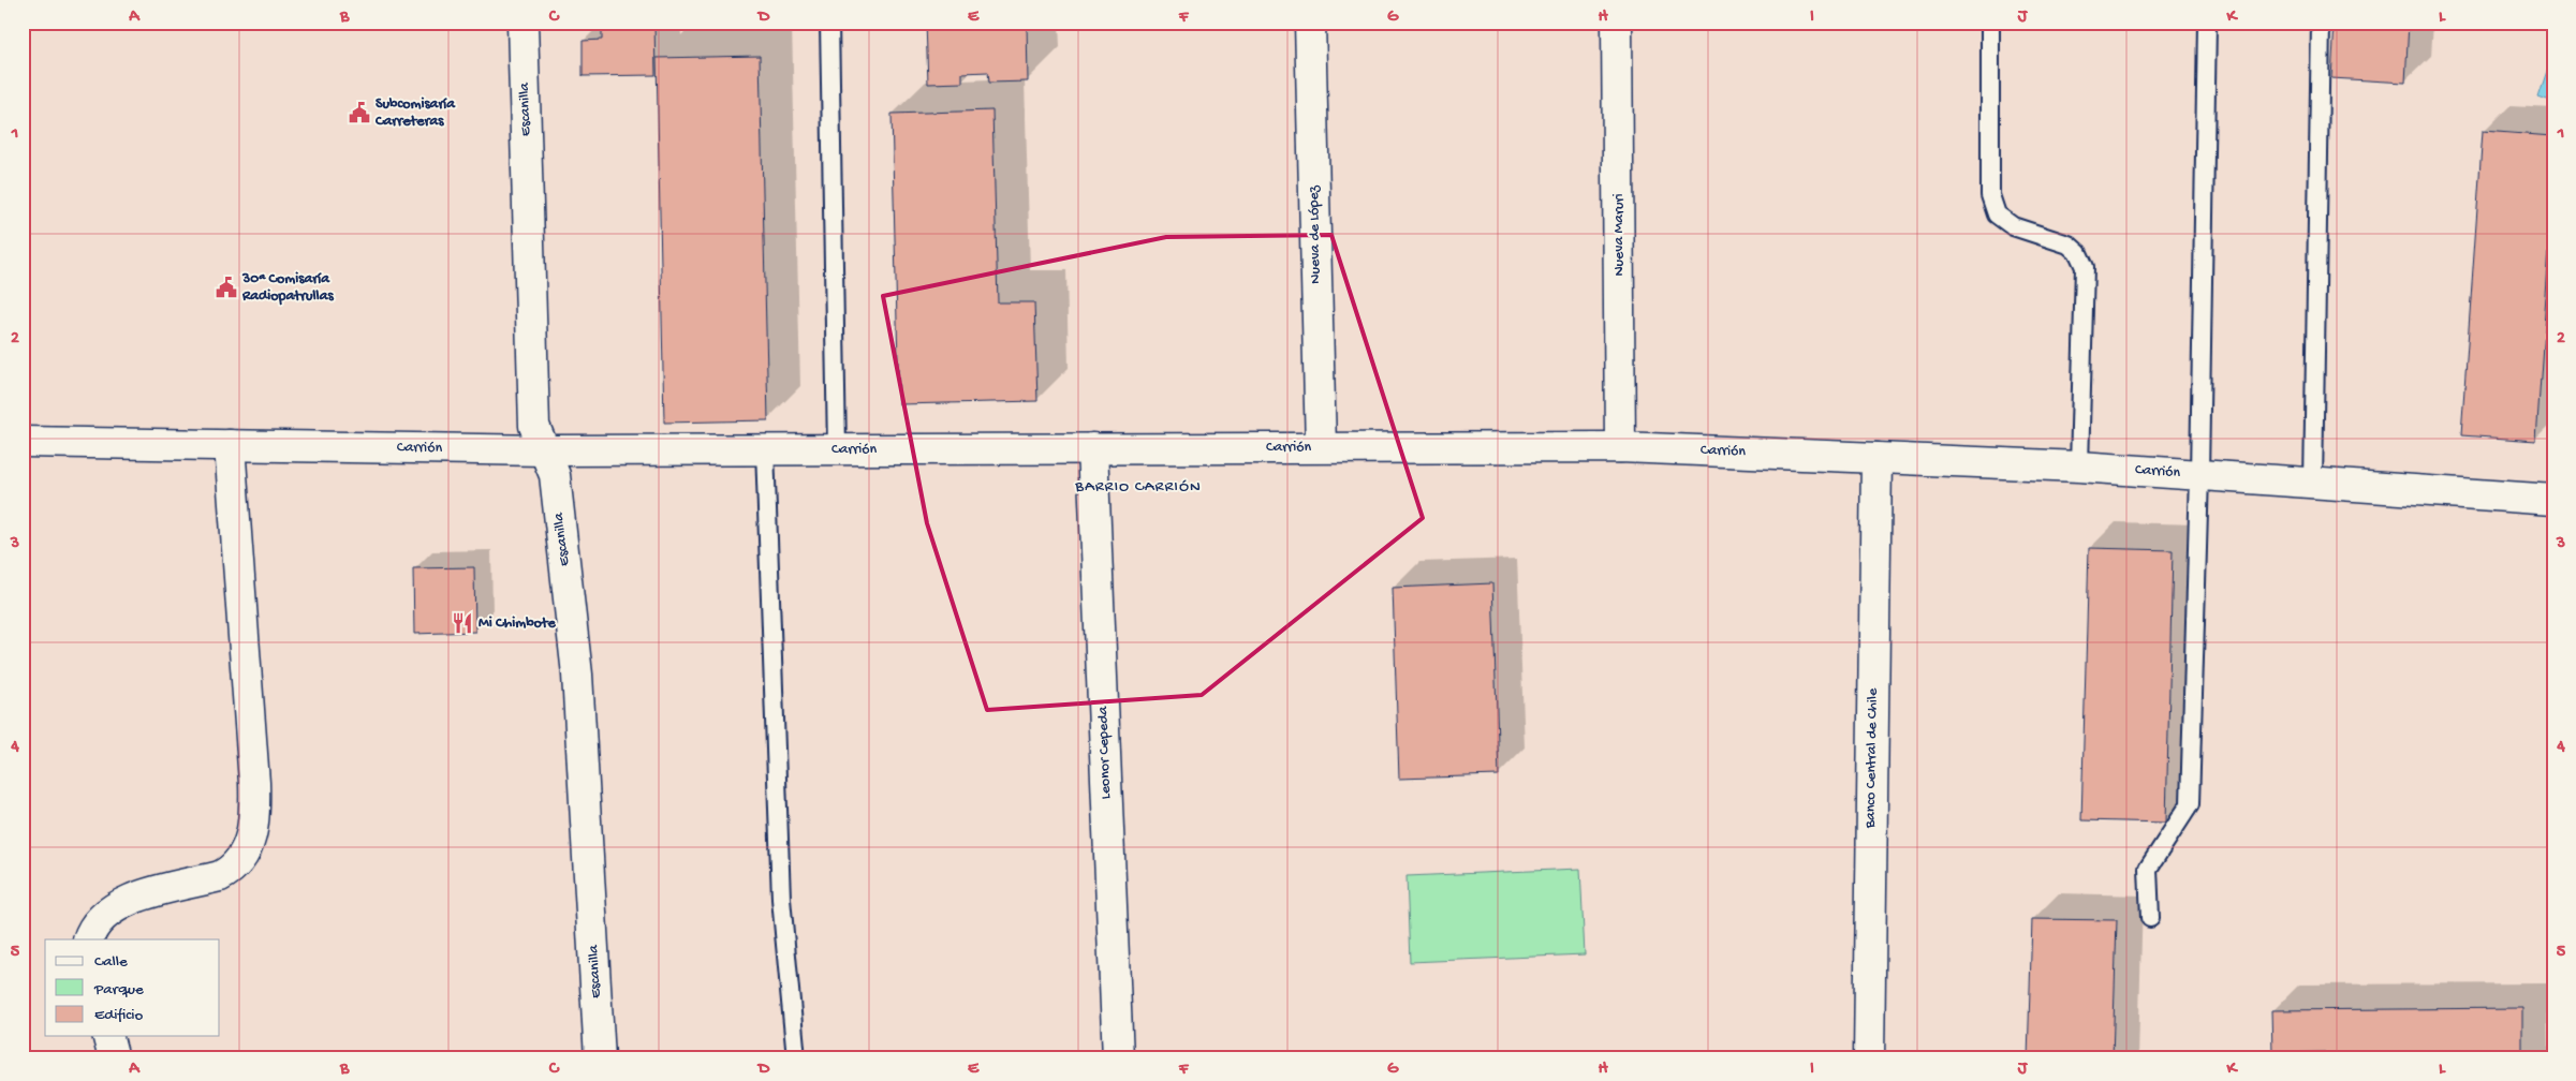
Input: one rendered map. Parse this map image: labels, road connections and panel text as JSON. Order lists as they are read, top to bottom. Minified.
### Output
{"streets":{"street":["Escanilla","Nueva de López","Nueva Maruri","Carrión","Leonor Cepeda","Banco Central de Chile"]},"crossings":[["Escanilla","Carrión"],["Nueva de López","Carrión"],["Nueva Maruri","Carrión"],["Carrión","Leonor Cepeda"],["Carrión","Banco Central de Chile"]],"districts":["BARRIO CARRIÓN"],"places":{"public building":["Subcomisaría Carreteras","30ª Comisaría Radiopatrullas"],"restaurant":["Mi Chimbote"]},"legend":["Calle","Parque","Edificio"],"grid":{"columns":["A","B","C","D","E","F","G","H","I","J","K","L"],"rows":["1","2","3","4","5"]}}
